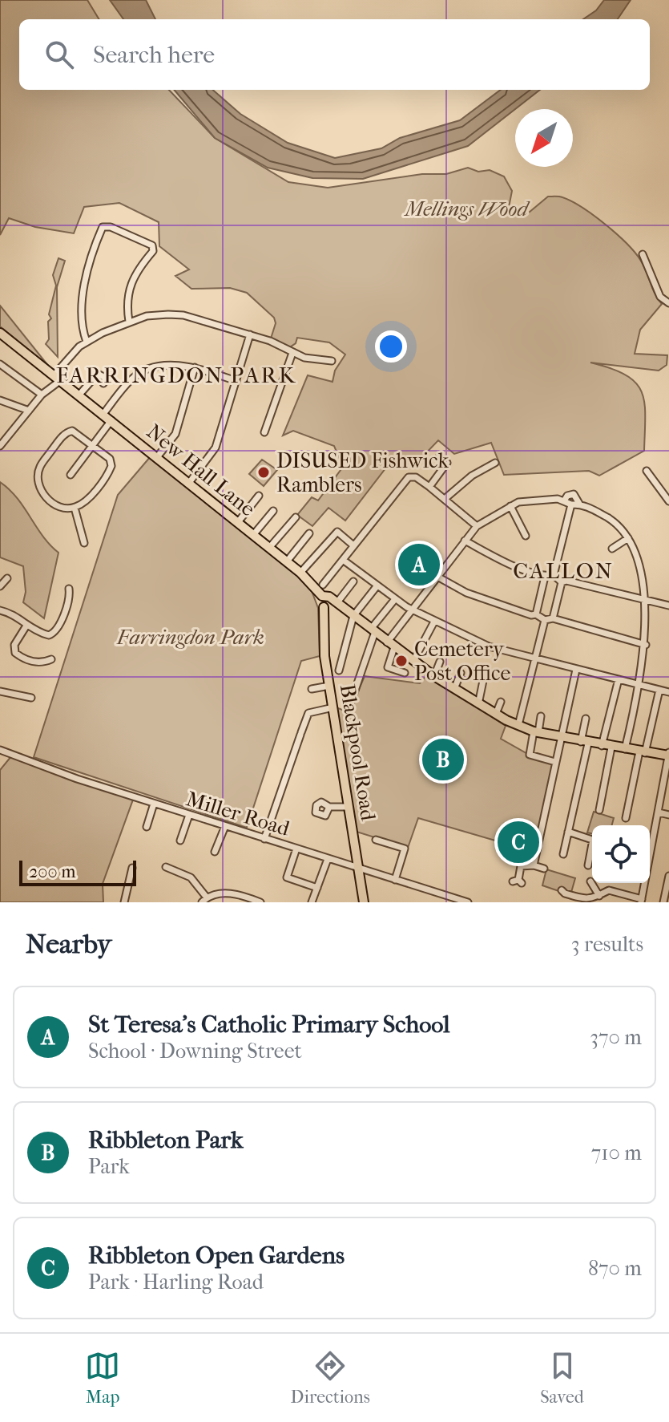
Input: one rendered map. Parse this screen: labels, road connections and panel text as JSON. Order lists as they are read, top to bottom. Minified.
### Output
{"streets":{"highway":["New Hall Lane","Blackpool Road"],"street":["Miller Road"]},"crossings":[["New Hall Lane","Blackpool Road"],["Blackpool Road","Miller Road"]],"districts":["FARRINGDON PARK","CALLON"],"parks":["Mellings Wood","Farringdon Park"],"places":["DISUSED Fishwick Ramblers","Cemetery Post Office"],"scale_bar":"200 m","north":"bottom left","page":{"search":"Search here","pins":["A","B","C"],"scale":"200 m","heading":["Nearby","3 results"],"list":[{"mark":"A","name":"St Teresa's Catholic Primary School","note":"School · Downing Street","value":"370 m"},{"mark":"B","name":"Ribbleton Park","note":"Park","value":"710 m"},{"mark":"C","name":"Ribbleton Open Gardens","note":"Park · Harling Road","value":"870 m"}],"nav":["Map","Directions","Saved"]}}
